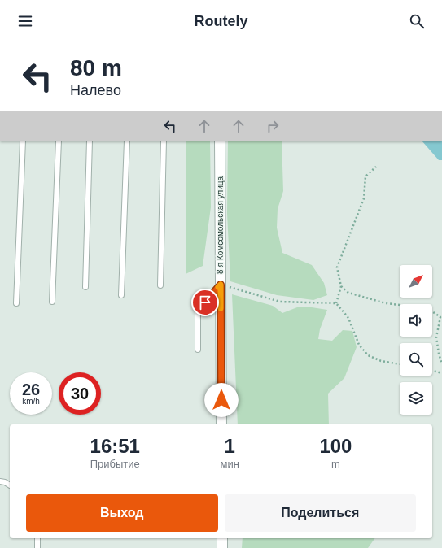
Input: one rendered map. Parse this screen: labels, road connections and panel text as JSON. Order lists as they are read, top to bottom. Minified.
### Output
{"streets":{"street":["8-я Комсомольская улица"]},"north":"top right","page":{"header":"Routely","turn":["80 m","Налево"],"speed":"26 km/h","limit":"30","eta":["16:51","Прибытие","1","мин","100","m"],"buttons":["Выход","Поделиться"]}}
